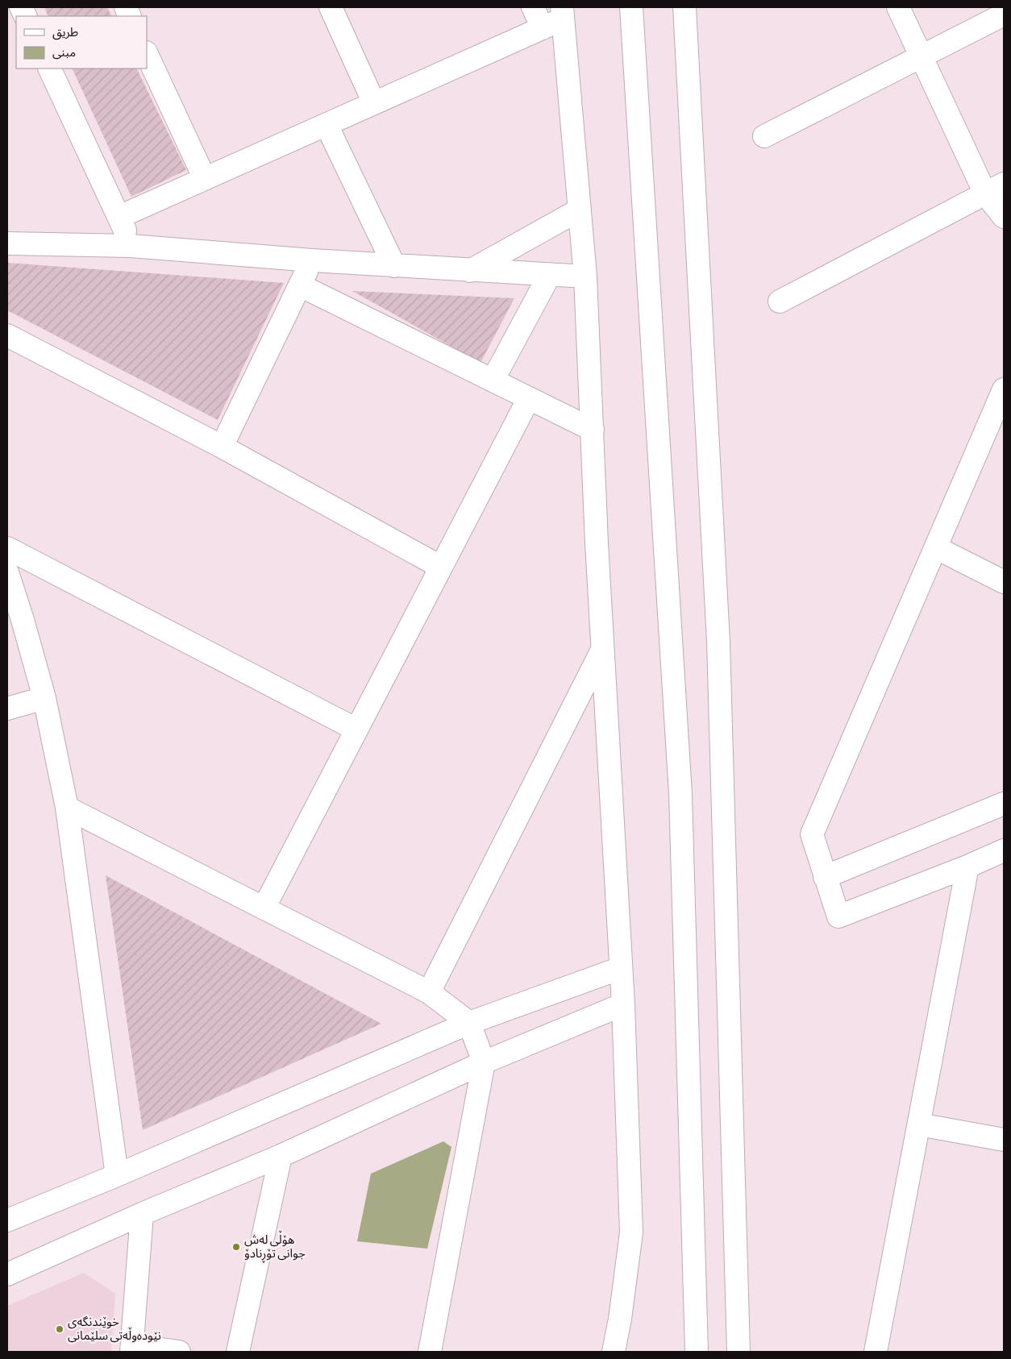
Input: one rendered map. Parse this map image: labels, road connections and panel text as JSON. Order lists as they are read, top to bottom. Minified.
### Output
{"places":["ھۆڵی لەش جوانی تۆڕنادۆ","خوێندنگەی نێوده‌وڵه‌تی سلێمانی"],"legend":["طريق","مبنى"]}
